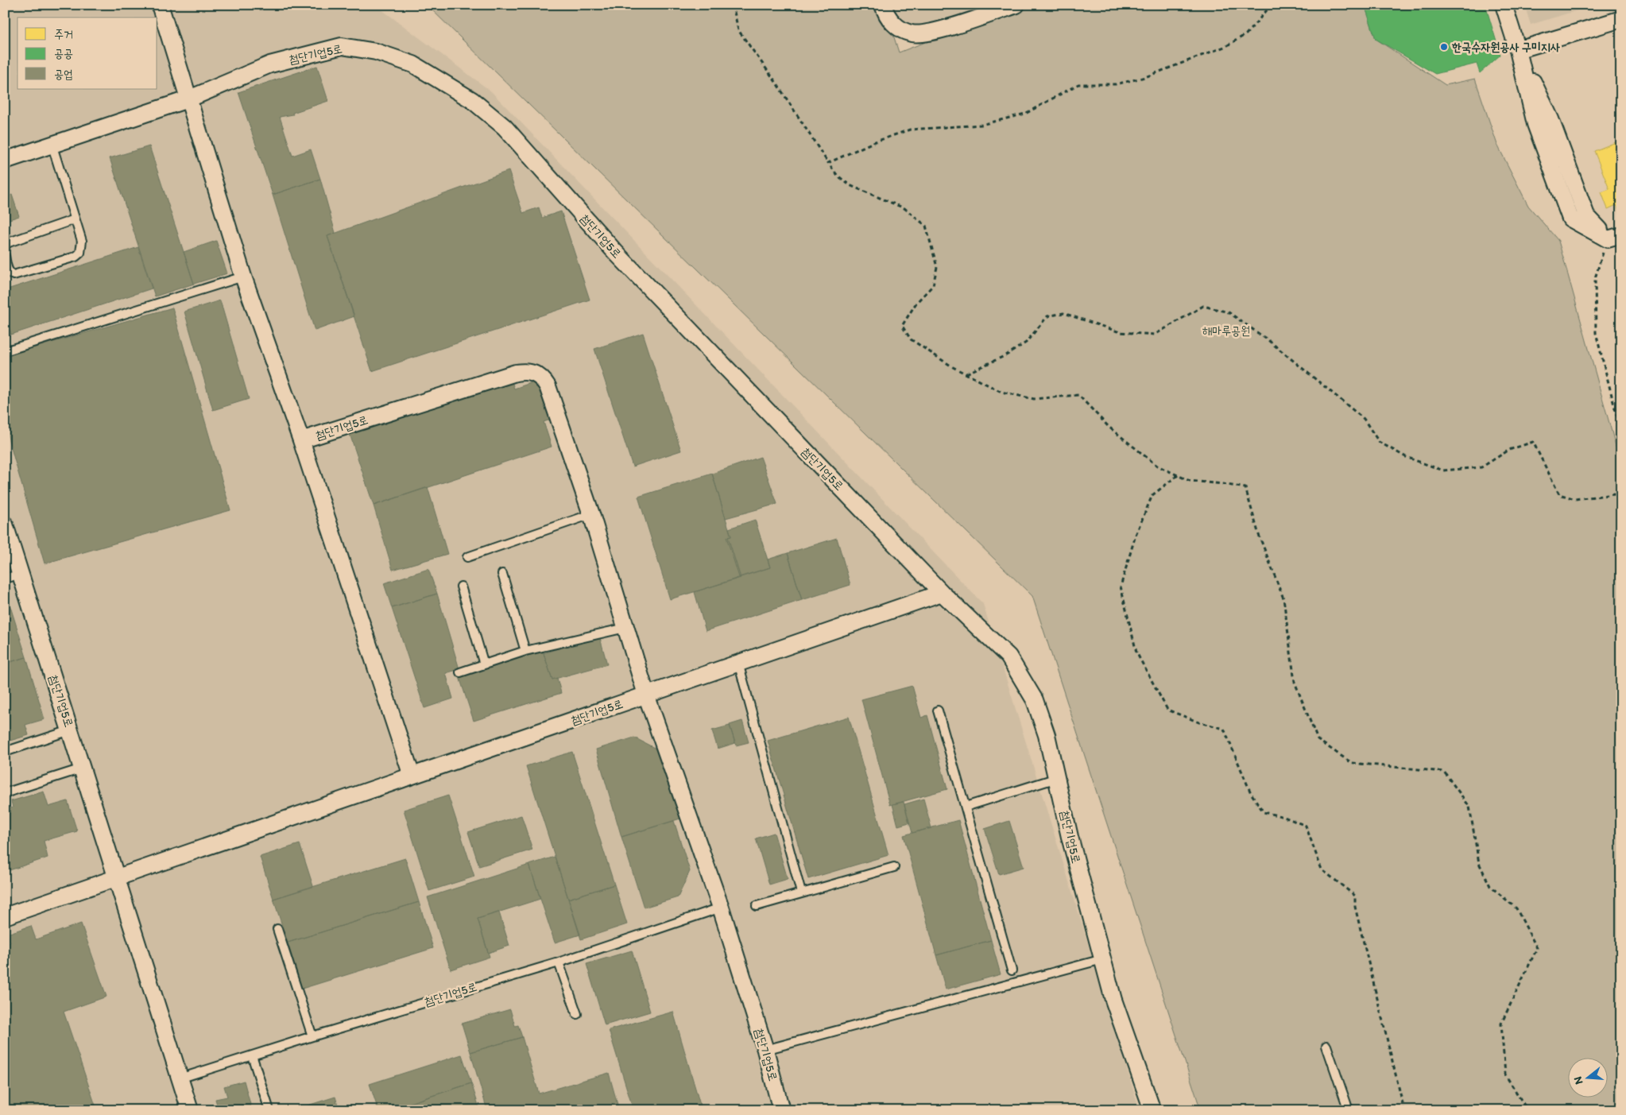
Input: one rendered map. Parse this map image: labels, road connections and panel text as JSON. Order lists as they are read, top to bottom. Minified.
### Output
{"streets":{"street":["첨단기업5로"]},"parks":["해마루공원"],"places":["한국수자원공사 구미지사"],"legend":["주거","공공","공업"],"north":"left"}
